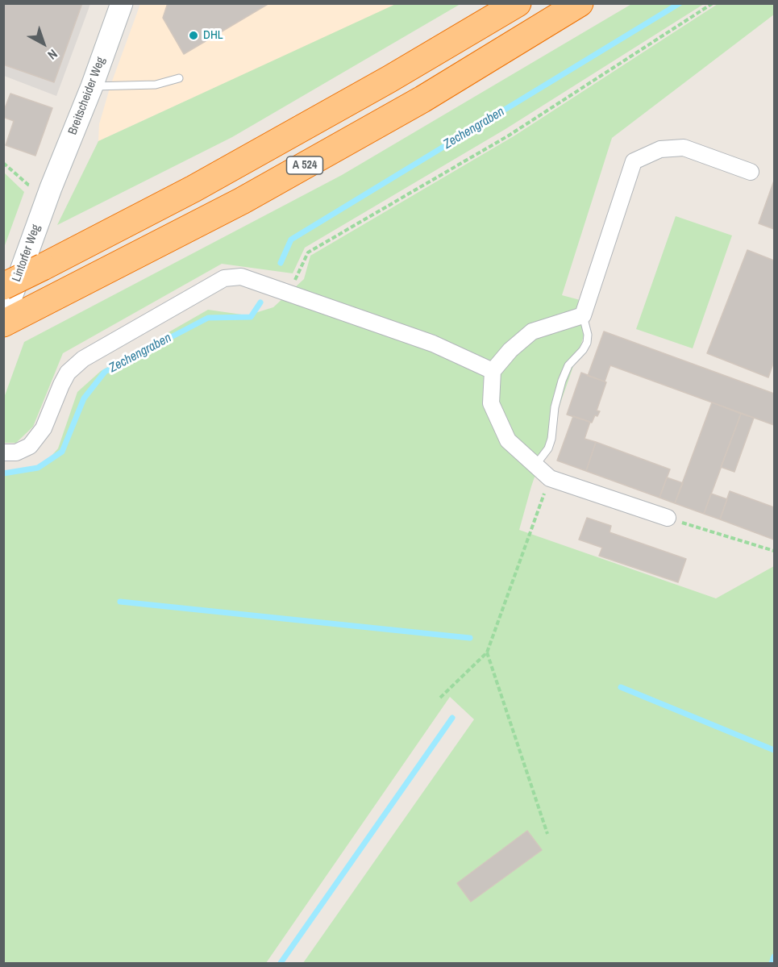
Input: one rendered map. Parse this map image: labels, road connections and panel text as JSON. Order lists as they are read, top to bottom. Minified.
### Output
{"streets":{"highway":["A 524"],"main road":["Breitscheider Weg","Lintorfer Weg"]},"crossings":[["Breitscheider Weg","Lintorfer Weg"],["A 524","Lintorfer Weg"]],"water":["Zechengraben"],"places":["DHL"],"north":"bottom right"}
